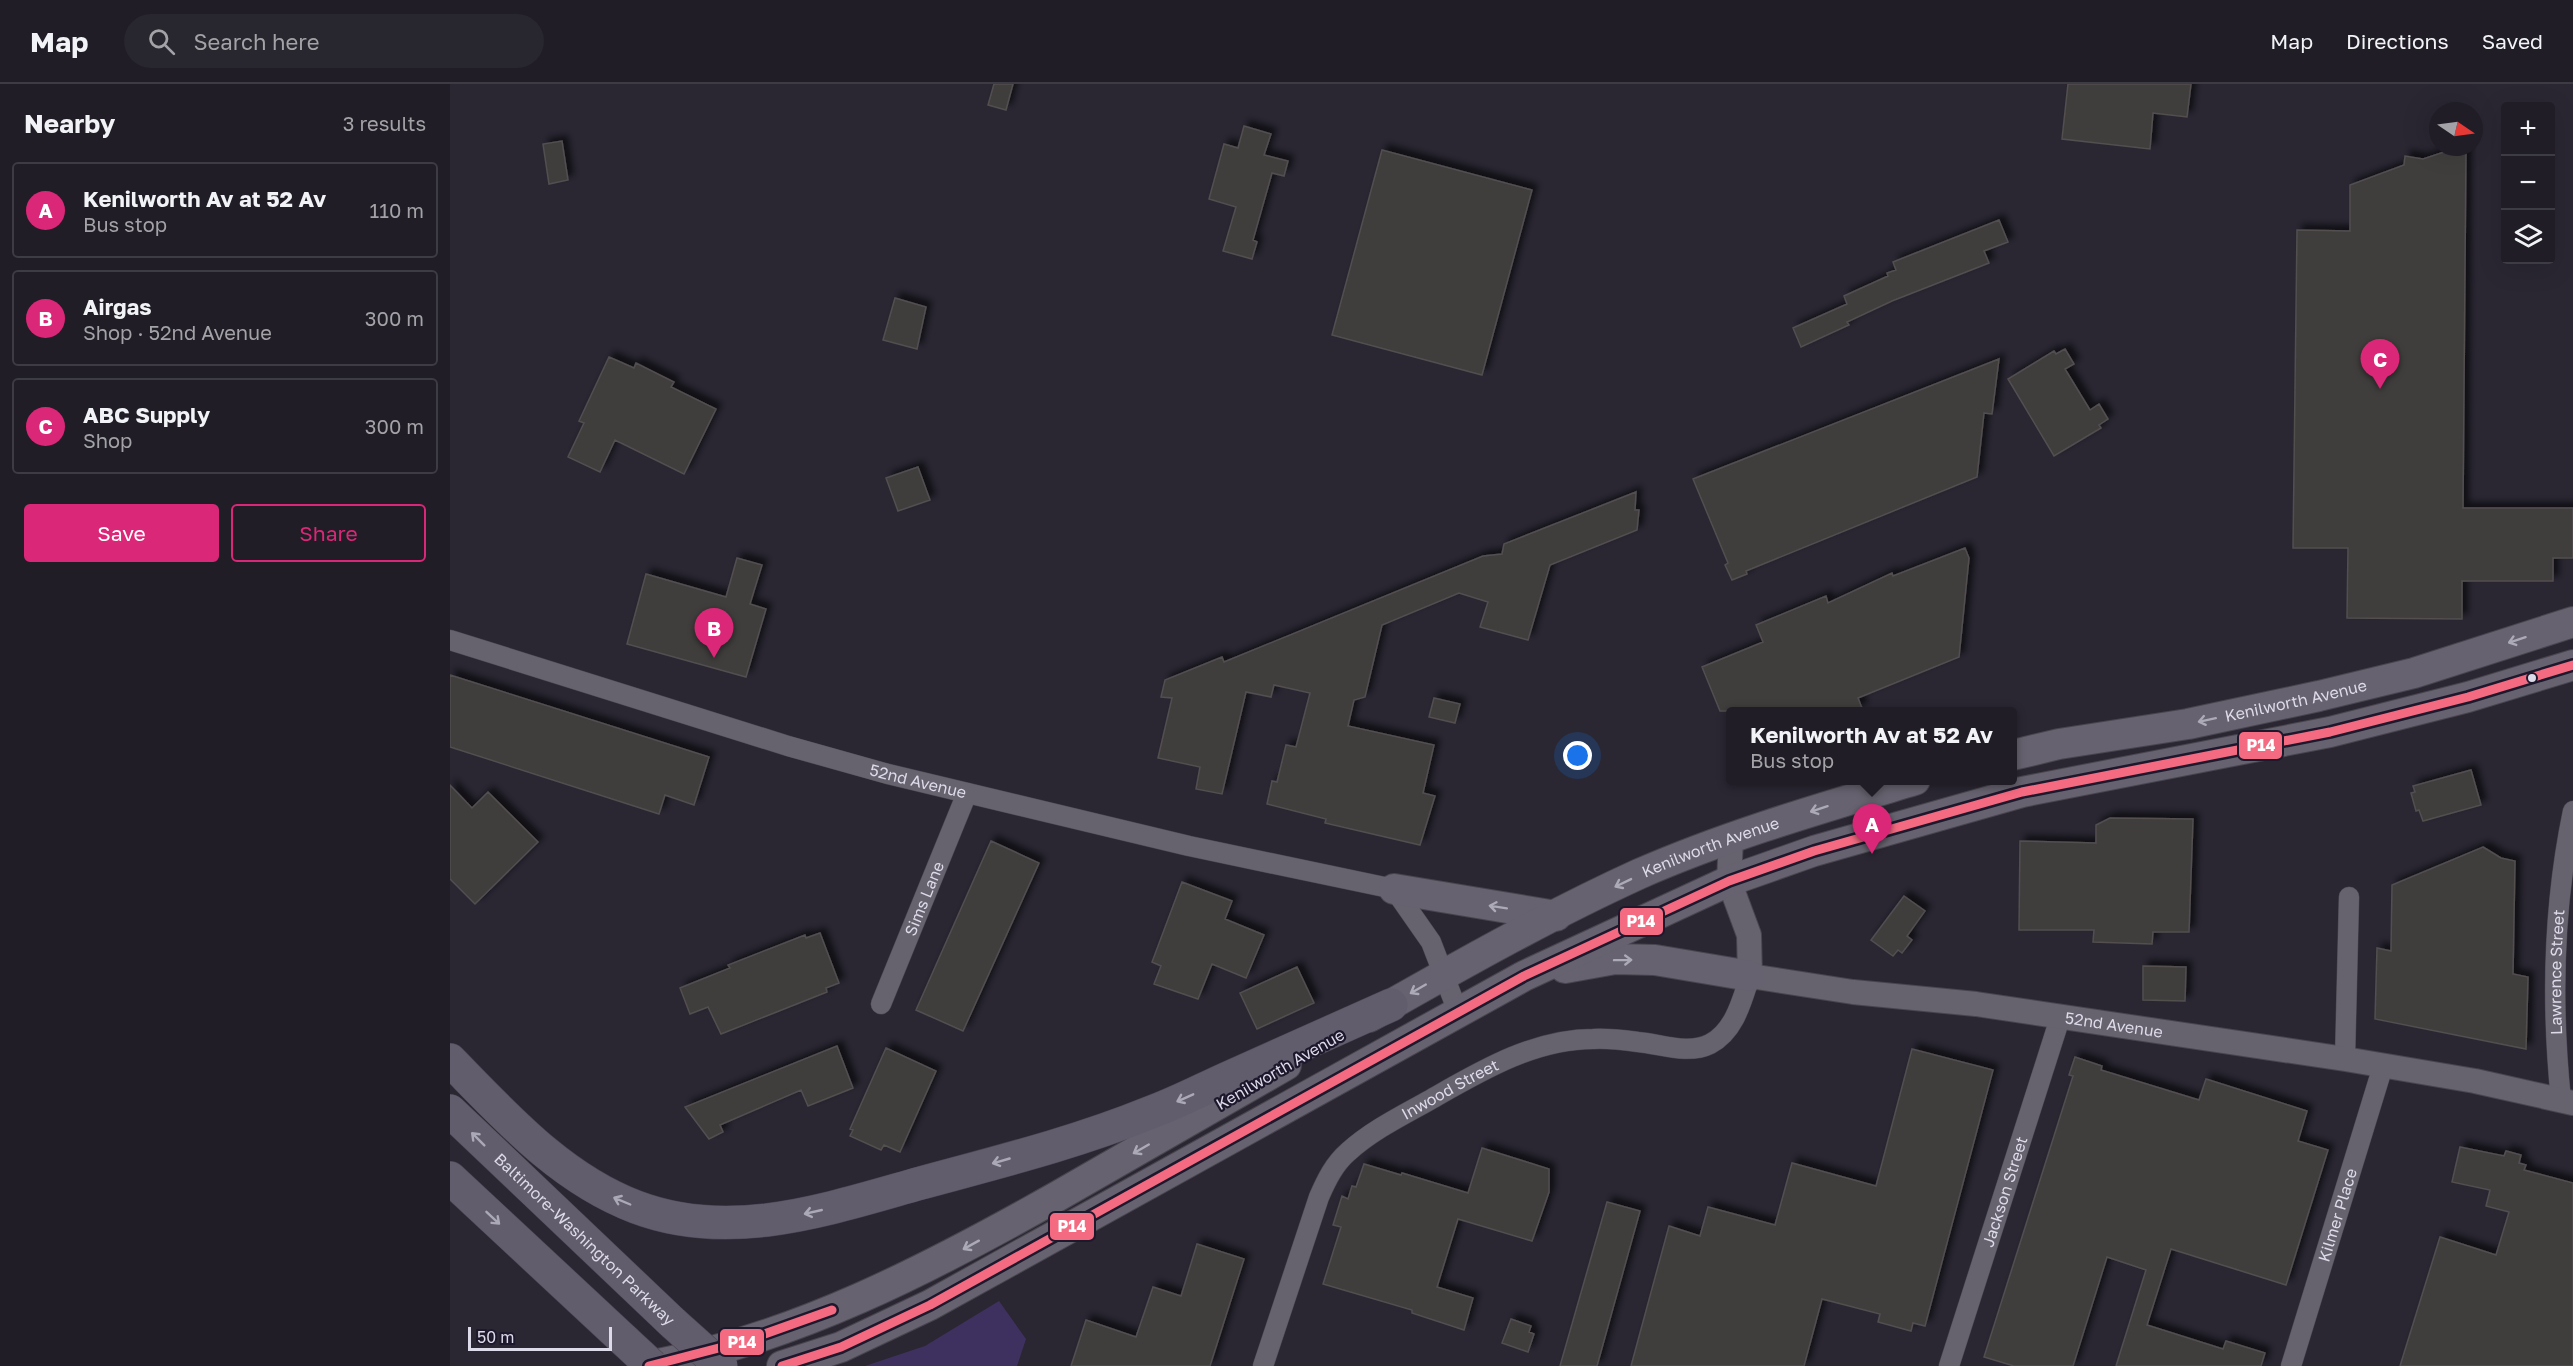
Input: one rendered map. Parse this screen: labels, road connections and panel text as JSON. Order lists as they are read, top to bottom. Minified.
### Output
{"streets":{"highway":["Baltimore-Washington Parkway"],"main road":["Kenilworth Avenue"],"street":["52nd Avenue","Sims Lane","Lawrence Street","Inwood Street","Jackson Street","Kilmer Place"]},"crossings":[["52nd Avenue","Sims Lane"],["52nd Avenue","Lawrence Street"],["52nd Avenue","Inwood Street"],["52nd Avenue","Jackson Street"],["52nd Avenue","Kilmer Place"]],"lines":["transit line P14"],"scale_bar":"50 m","north":"right","page":{"header":"Map","search":"Search here","nav":["Map","Directions","Saved"],"heading":["Nearby","3 results"],"map_buttons":["+","−"],"list":[{"mark":"A","name":"Kenilworth Av at 52 Av","note":"Bus stop","value":"110 m"},{"mark":"B","name":"Airgas","note":"Shop · 52nd Avenue","value":"300 m"},{"mark":"C","name":"ABC Supply","note":"Shop","value":"300 m"}],"pins":["C","B","A"],"buttons":["Save","Share"],"popup":["Kenilworth Av at 52 Av","Bus stop"],"scale":"50 m"}}
